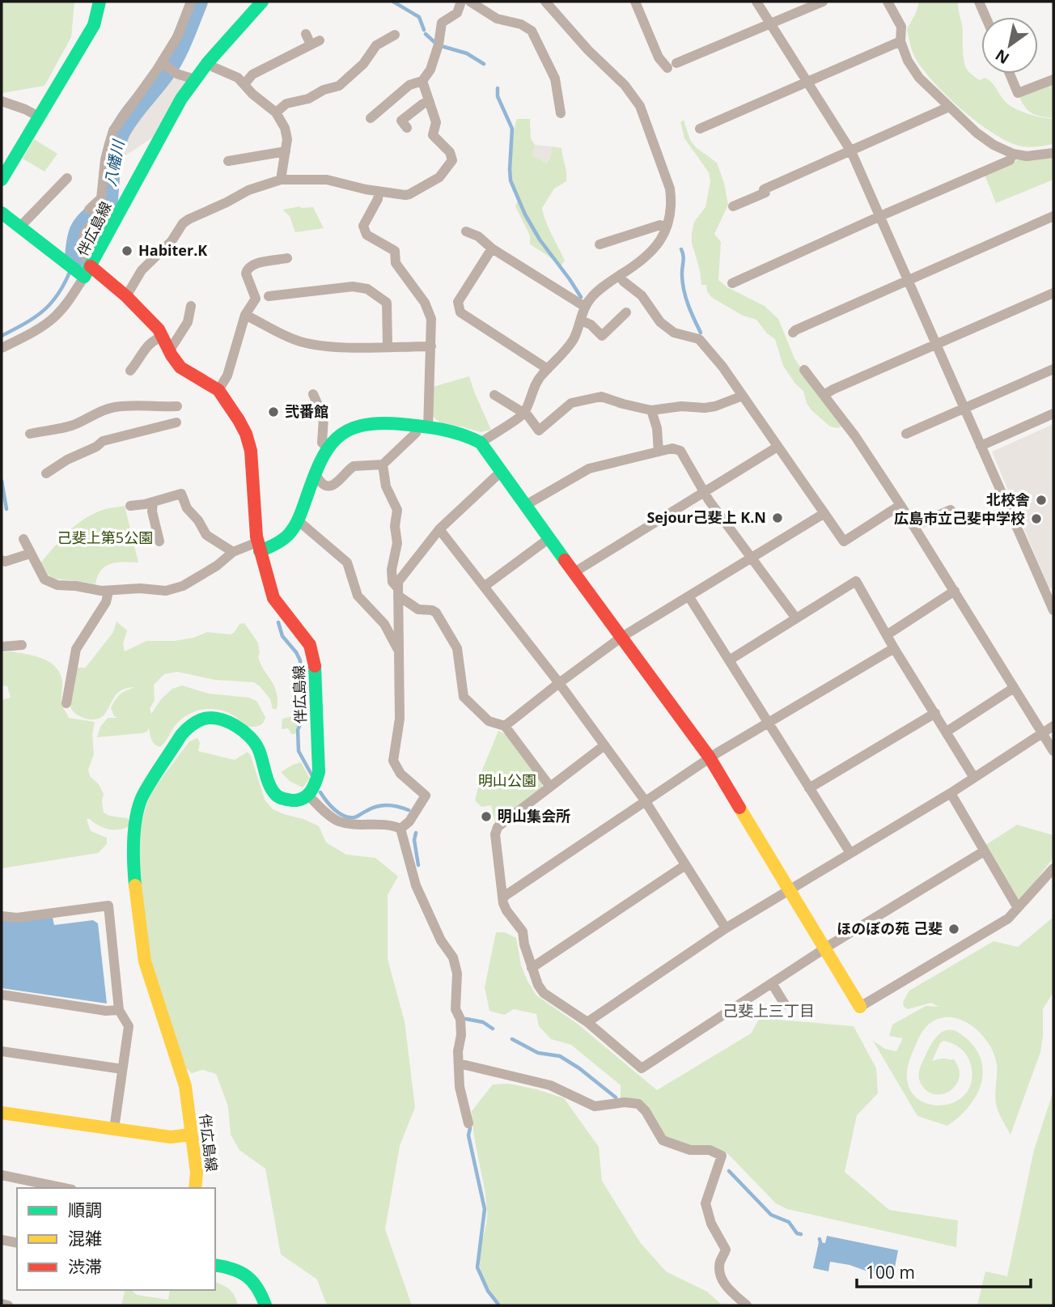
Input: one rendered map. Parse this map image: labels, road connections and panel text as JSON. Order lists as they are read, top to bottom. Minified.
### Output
{"streets":{"main road":["伴広島線"]},"districts":["己斐上三丁目"],"water":["八幡川"],"parks":["己斐上第5公園","明山公園"],"places":["Habiter.K","弐番館","北校舎","Sejour己斐上 K.N","広島市立己斐中学校","明山集会所","ほのぼの苑 己斐"],"legend":["順調","混雑","渋滞"],"scale_bar":"100 m","north":"bottom left"}
